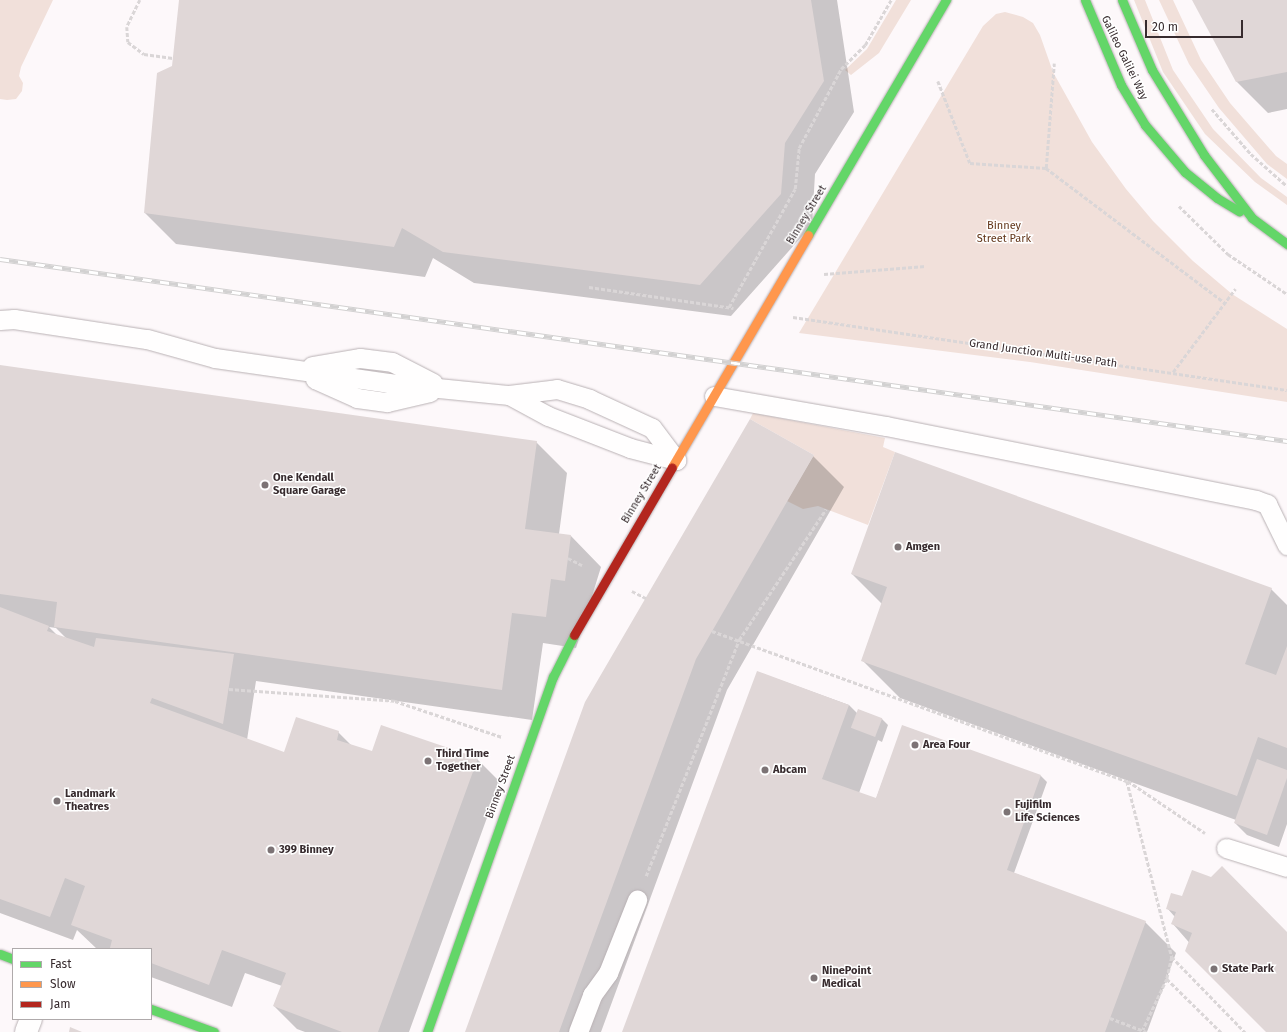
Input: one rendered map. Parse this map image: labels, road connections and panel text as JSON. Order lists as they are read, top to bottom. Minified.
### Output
{"streets":{"main road":["Galileo Galilei Way","Binney Street"],"path":["Grand Junction Multi-use Path"]},"parks":["Binney Street Park"],"places":["One Kendall Square Garage","Amgen","Area Four","Third Time Together","Abcam","Landmark Theatres","Fujifilm Life Sciences","399 Binney","State Park","NinePoint Medical"],"legend":["Fast","Slow","Jam"],"scale_bar":"20 m"}
